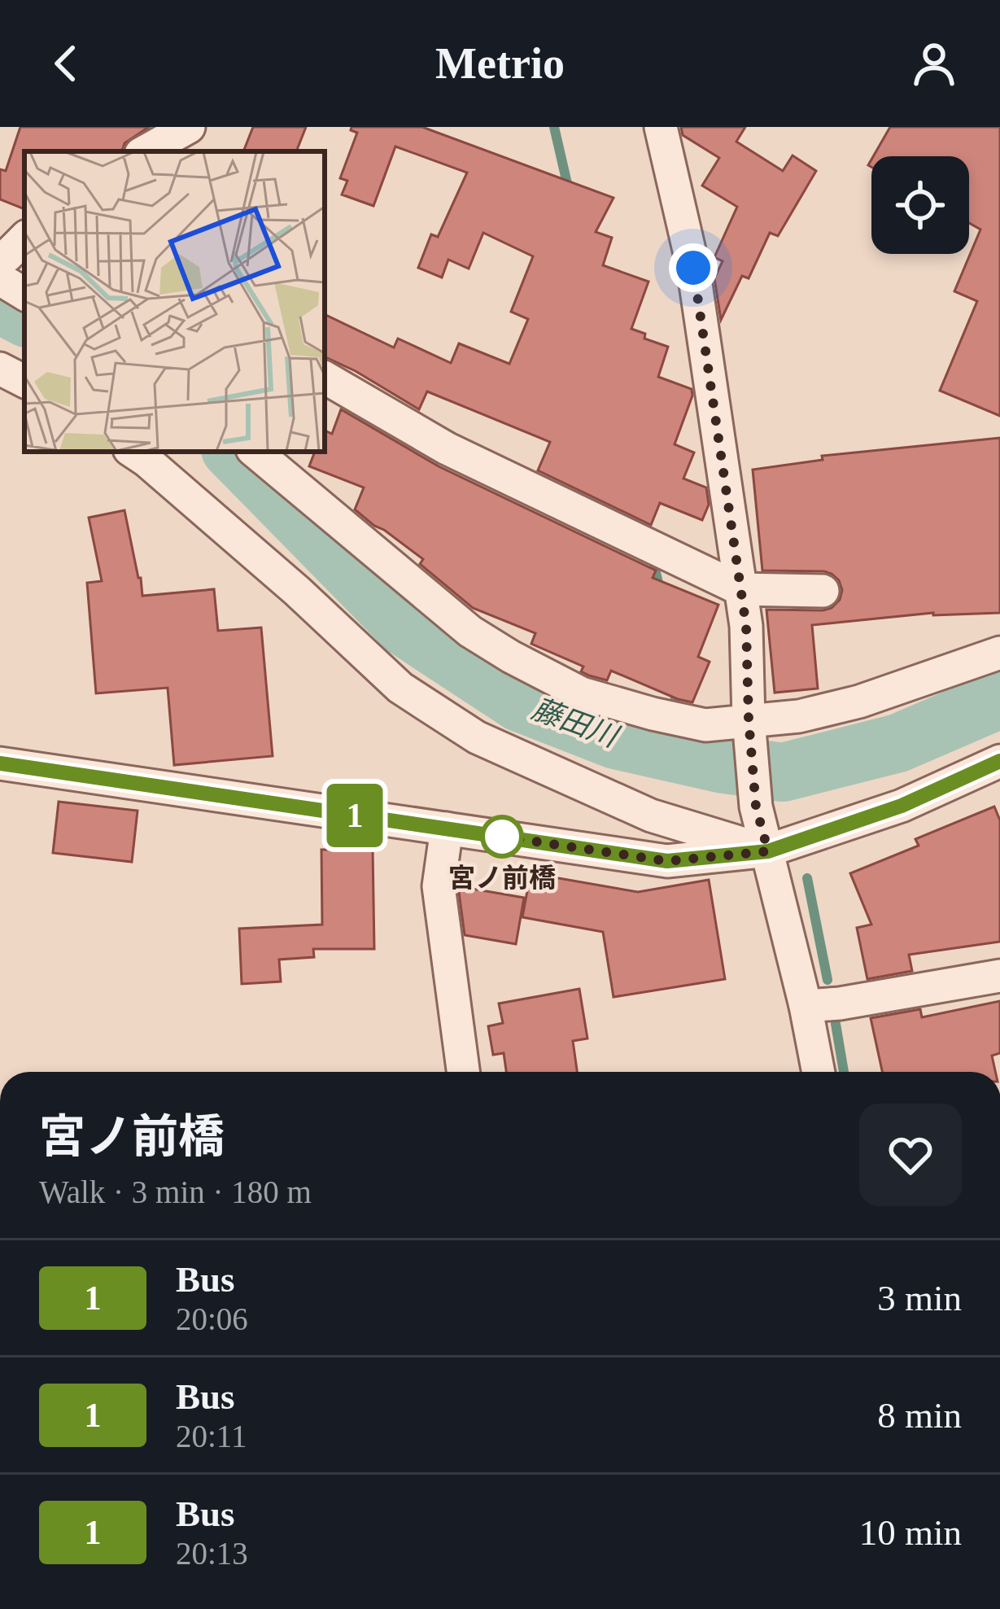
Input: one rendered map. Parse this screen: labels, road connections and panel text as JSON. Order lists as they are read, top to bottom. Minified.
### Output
{"water":["藤田川"],"places":["宮ノ前橋"],"lines":["bus line 1"],"page":{"header":"Metrio","on_map":"1","heading":["宮ノ前橋","Walk · 3 min · 180 m"],"list":[{"mark":"1","name":"Bus","note":"20:06","value":"3 min"},{"mark":"1","name":"Bus","note":"20:11","value":"8 min"},{"mark":"1","name":"Bus","note":"20:13","value":"10 min"}]}}
